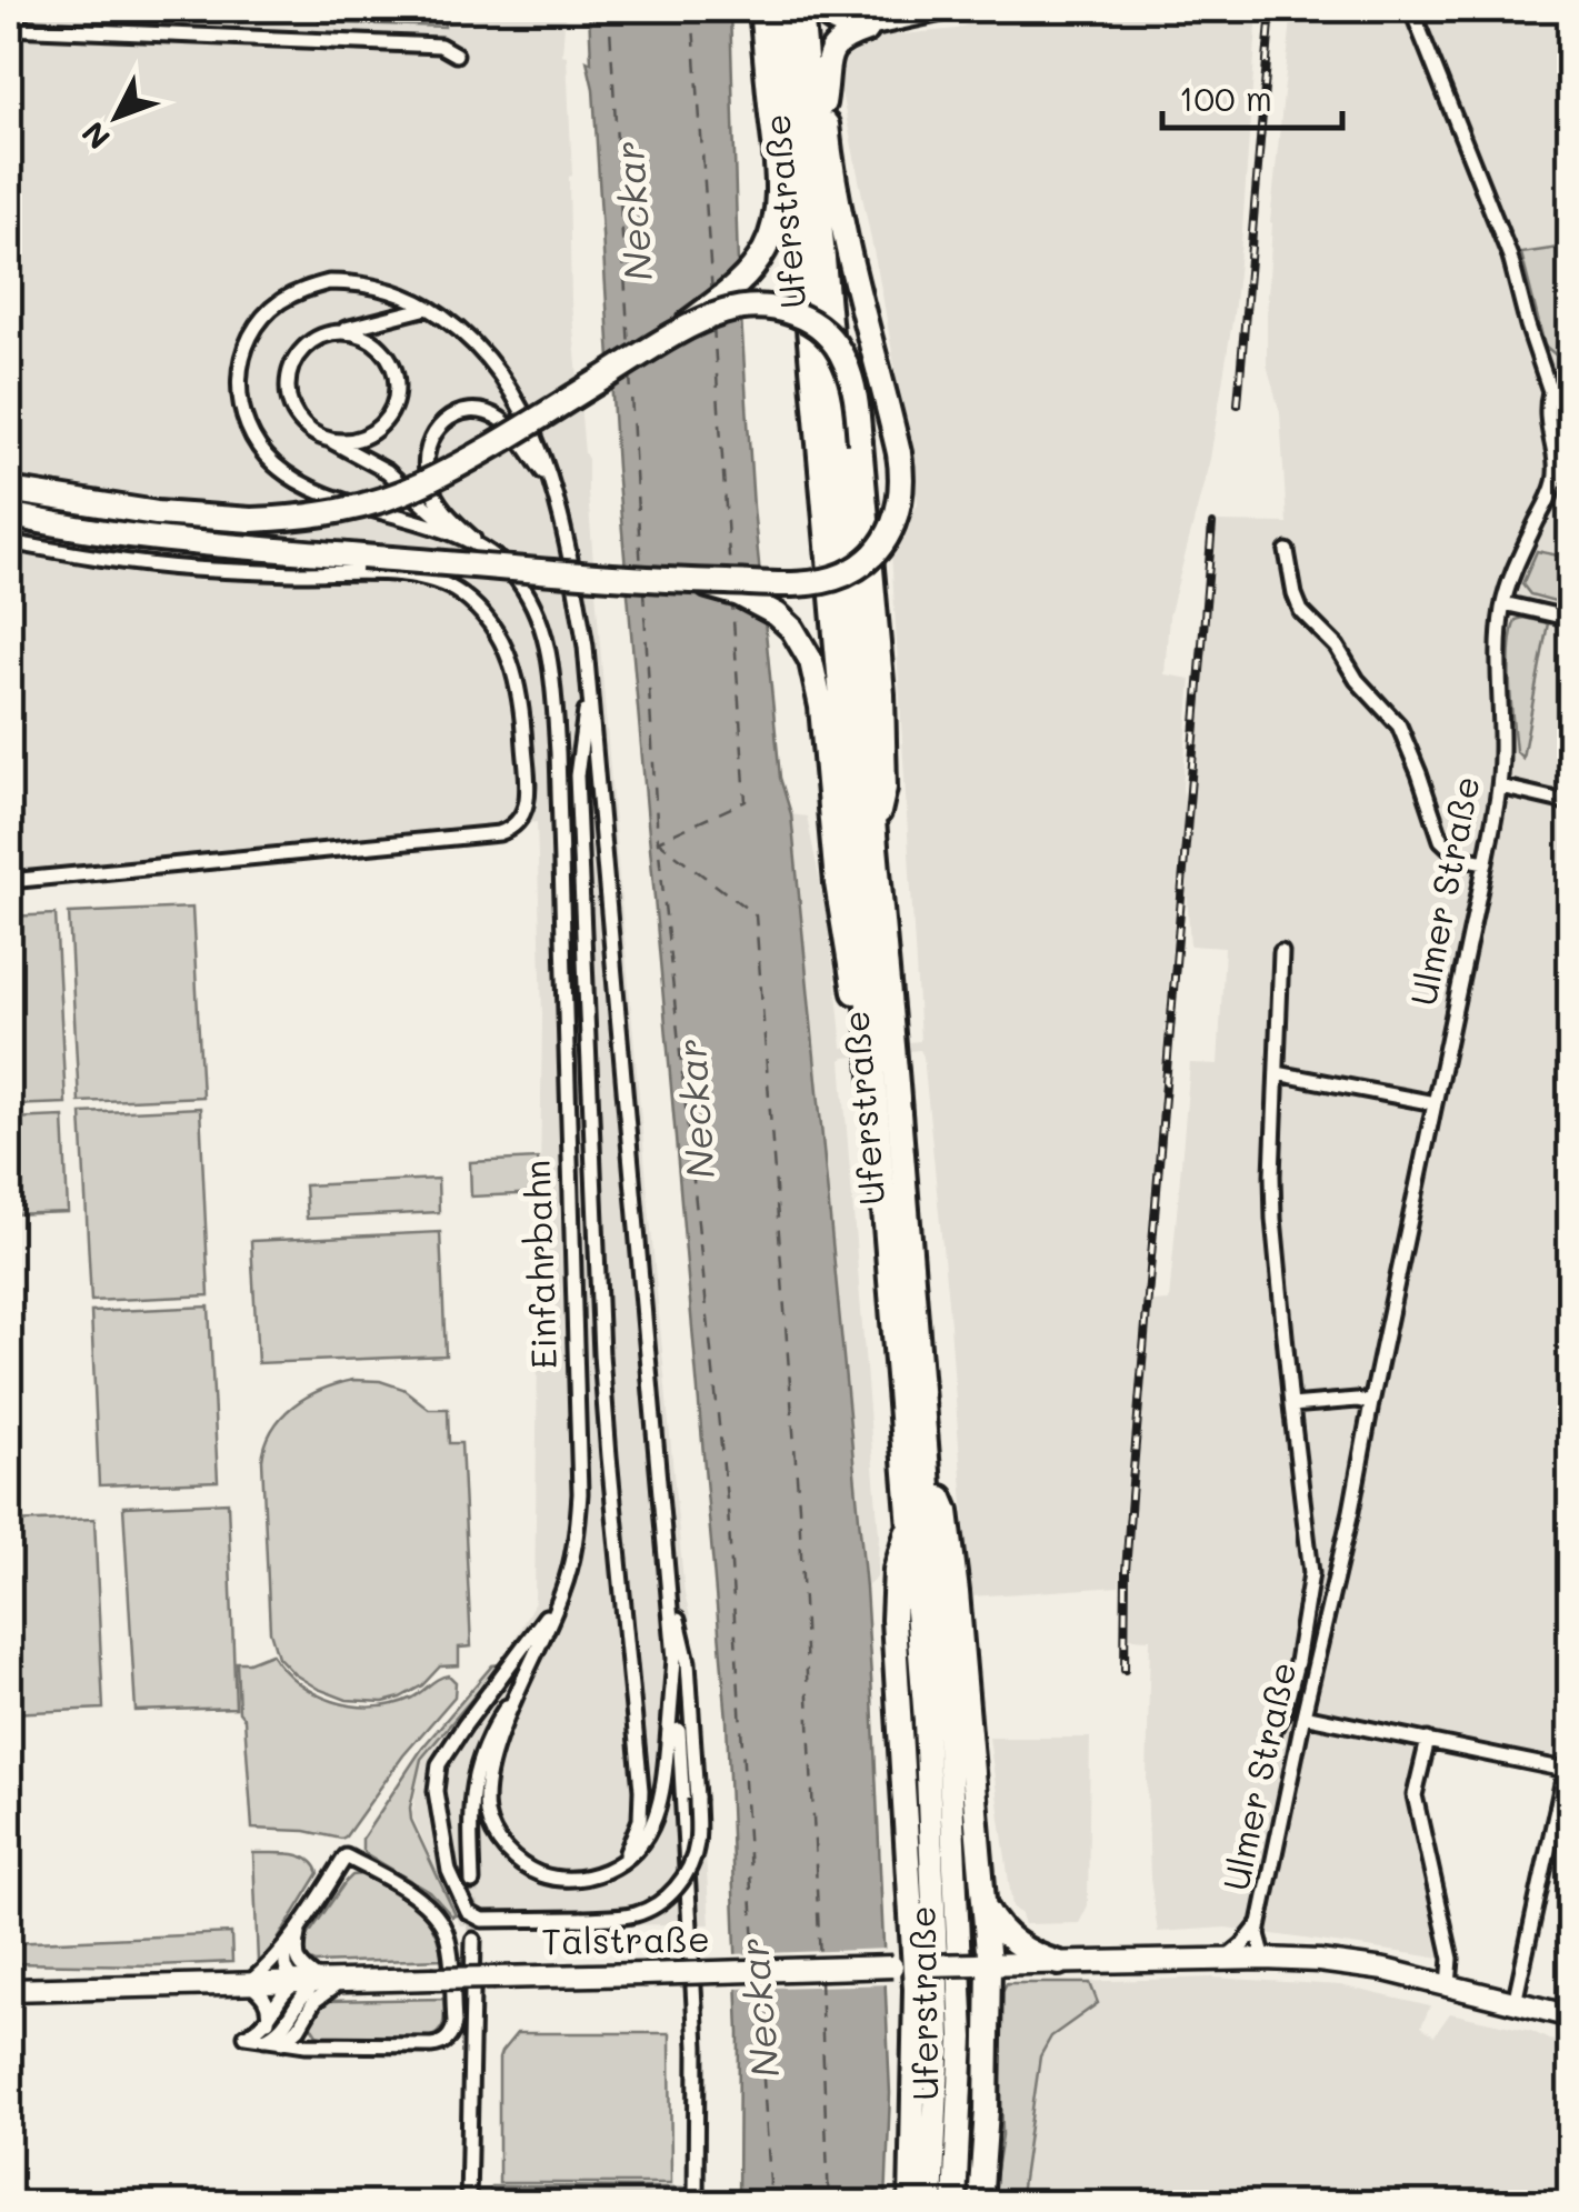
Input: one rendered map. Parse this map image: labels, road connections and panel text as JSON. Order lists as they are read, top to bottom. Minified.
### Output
{"streets":{"highway":["Uferstraße"],"main road":["Talstraße"],"street":["Ulmer Straße","Einfahrbahn"]},"crossings":[["Ulmer Straße","Talstraße"]],"water":["Neckar"],"scale_bar":"100 m","north":"bottom left"}
